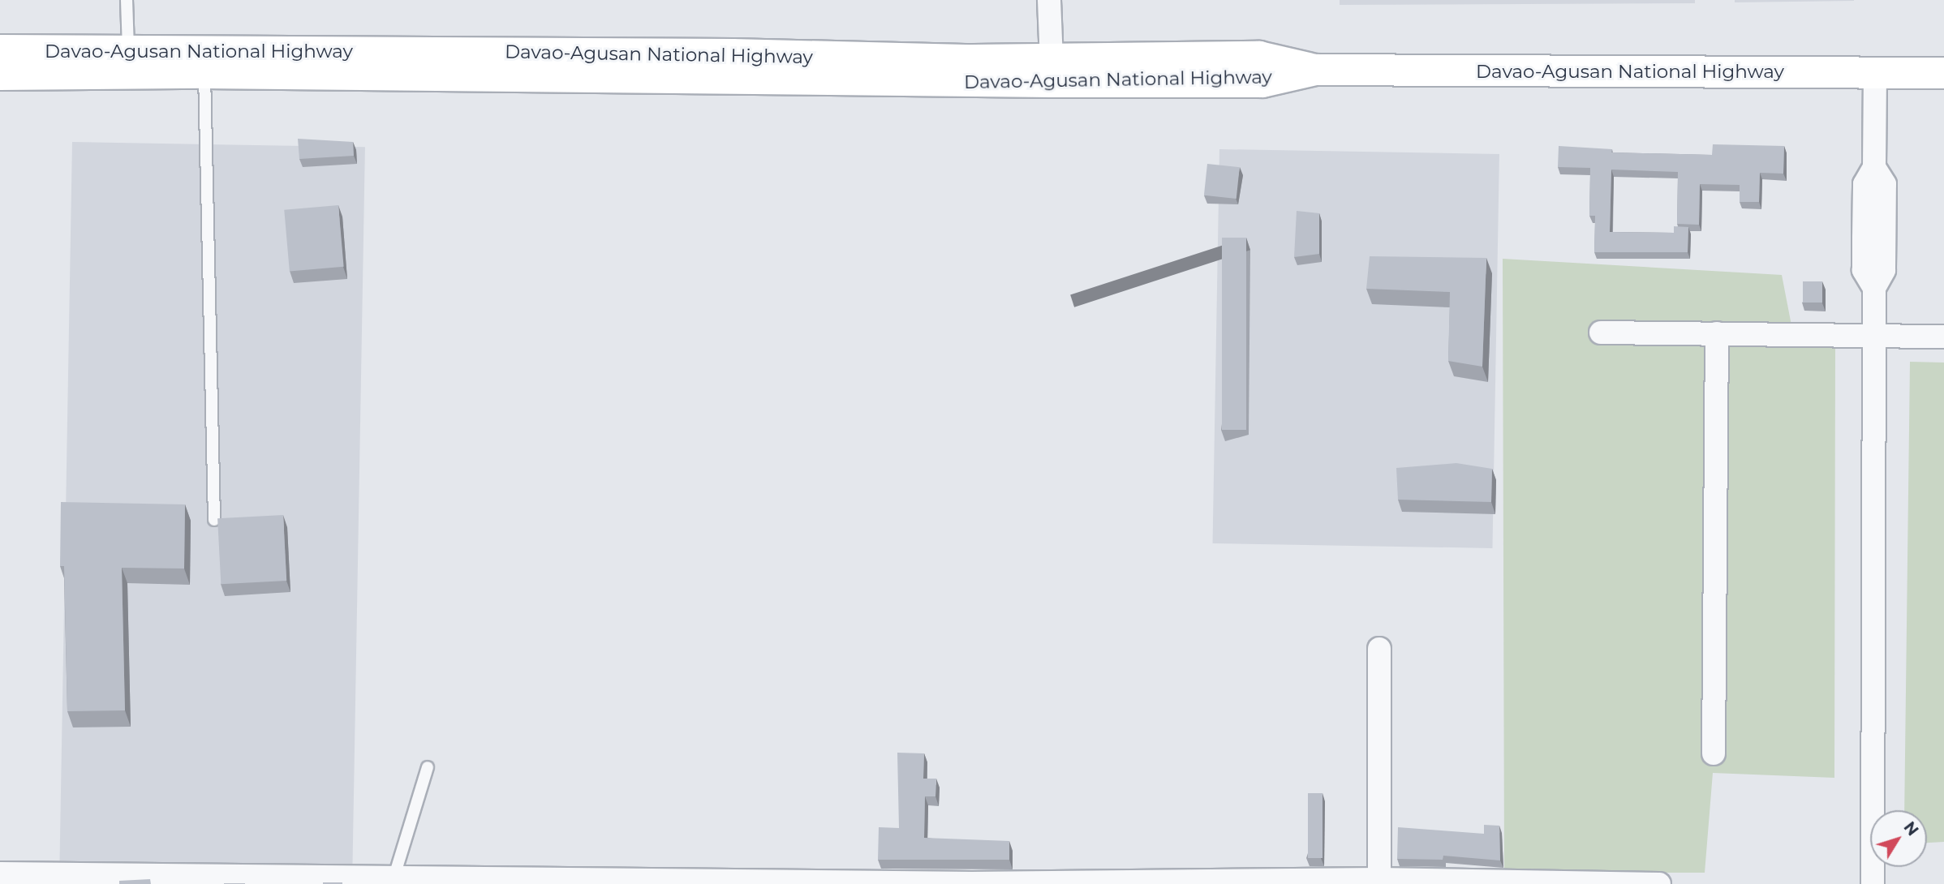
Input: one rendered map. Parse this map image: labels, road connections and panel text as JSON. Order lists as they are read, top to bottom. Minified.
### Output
{"streets":{"highway":["Davao-Agusan National Highway"]},"north":"top right"}
